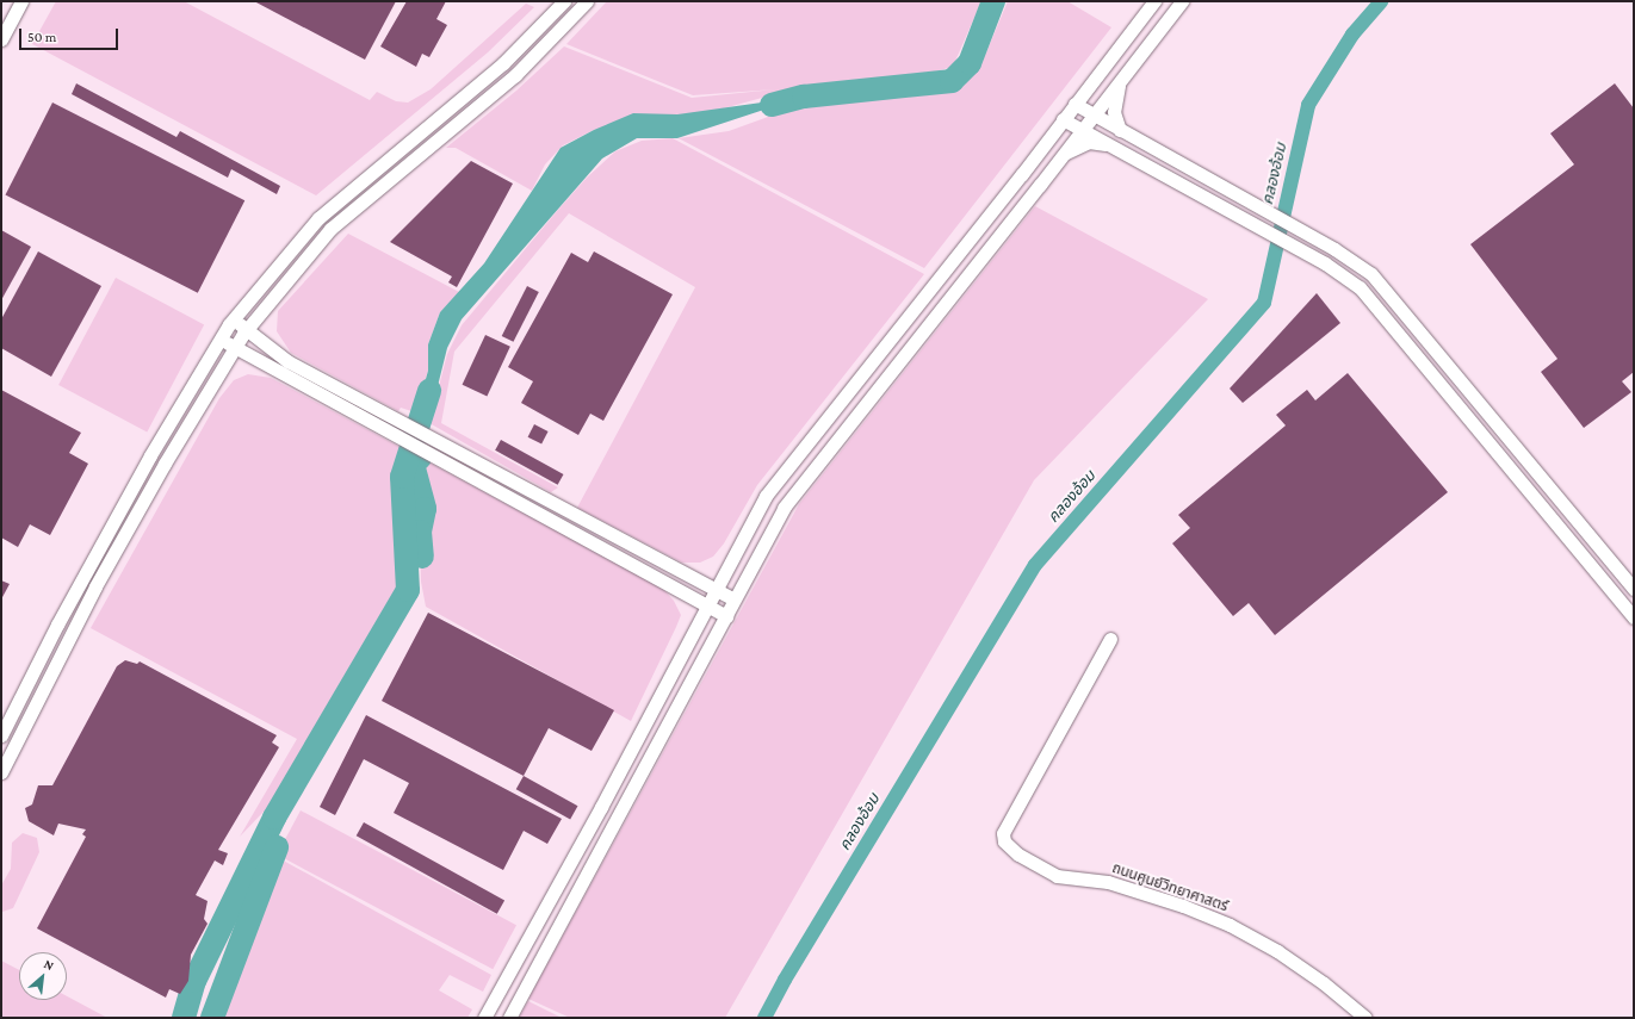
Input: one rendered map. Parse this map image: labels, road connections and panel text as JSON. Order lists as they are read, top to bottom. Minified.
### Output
{"streets":{"street":["ถนนศูนย์วิทยาศาสตร์"]},"water":["คลองอ้อม"],"scale_bar":"50 m","north":"top right"}
